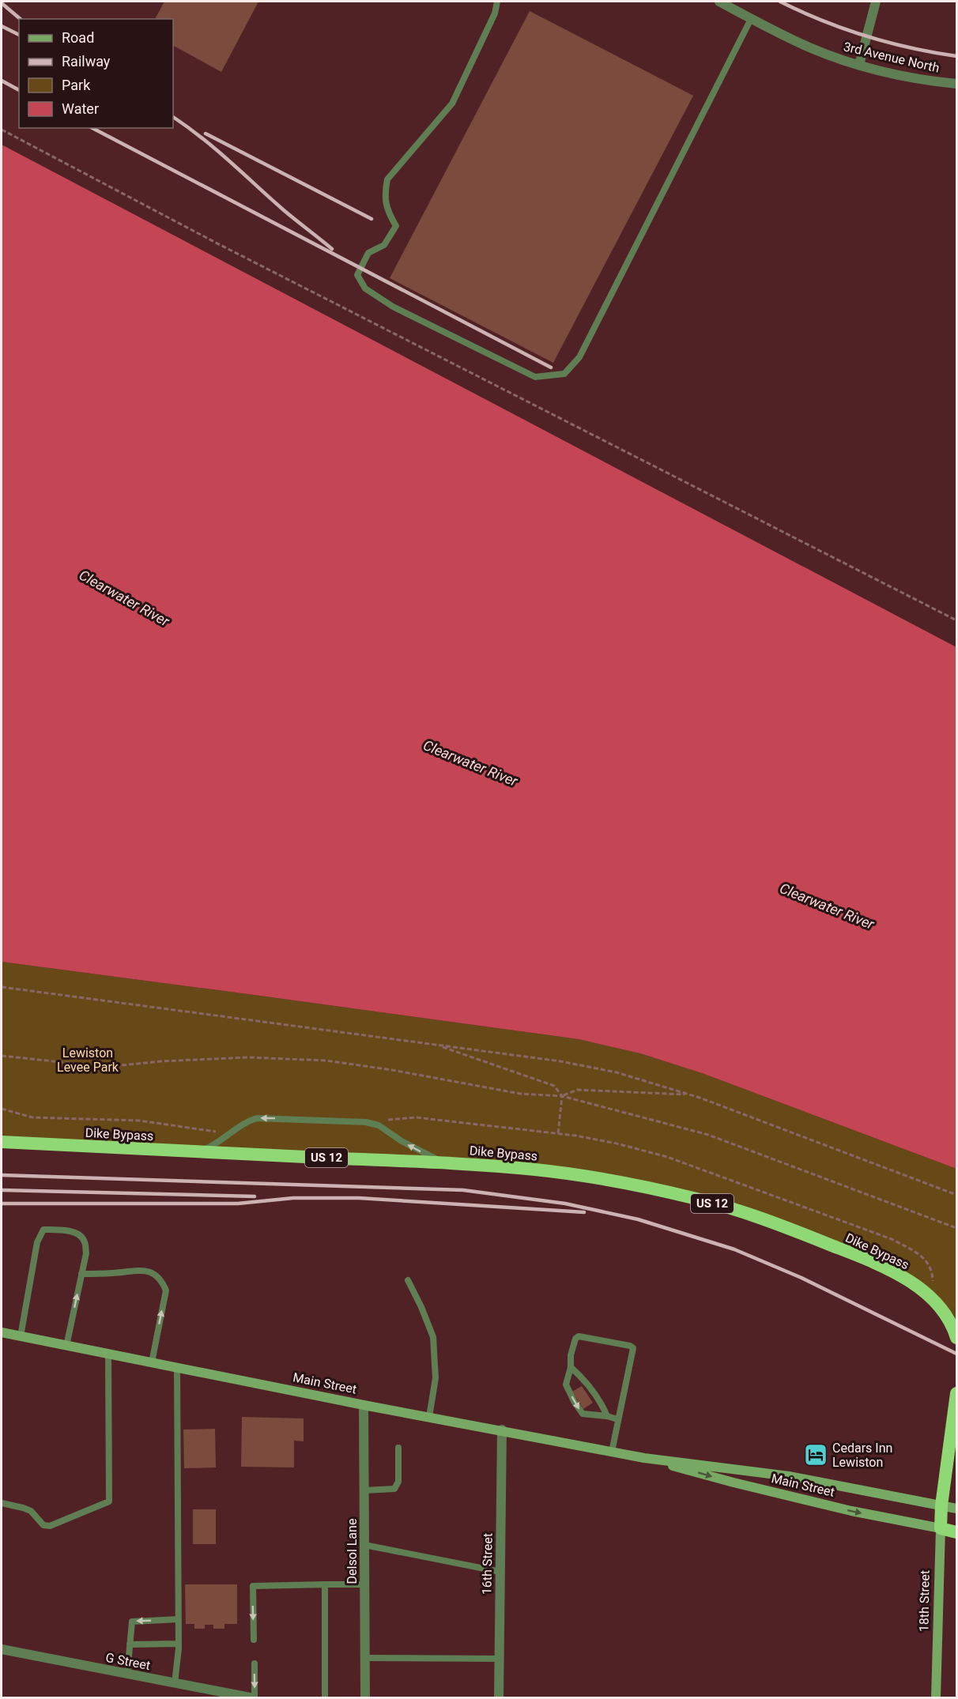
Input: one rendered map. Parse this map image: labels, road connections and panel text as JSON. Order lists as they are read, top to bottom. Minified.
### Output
{"streets":{"highway":["Dike Bypass","US 12","Main Street","18th Street"],"street":["3rd Avenue North","Delsol Lane","16th Street","G Street"]},"crossings":[["Main Street","Delsol Lane"],["Main Street","16th Street"],["Main Street","18th Street"]],"water":["Clearwater River"],"parks":["Lewiston Levee Park"],"places":{"hotel":["Cedars Inn Lewiston"]},"legend":["Road","Railway","Park","Water"]}
